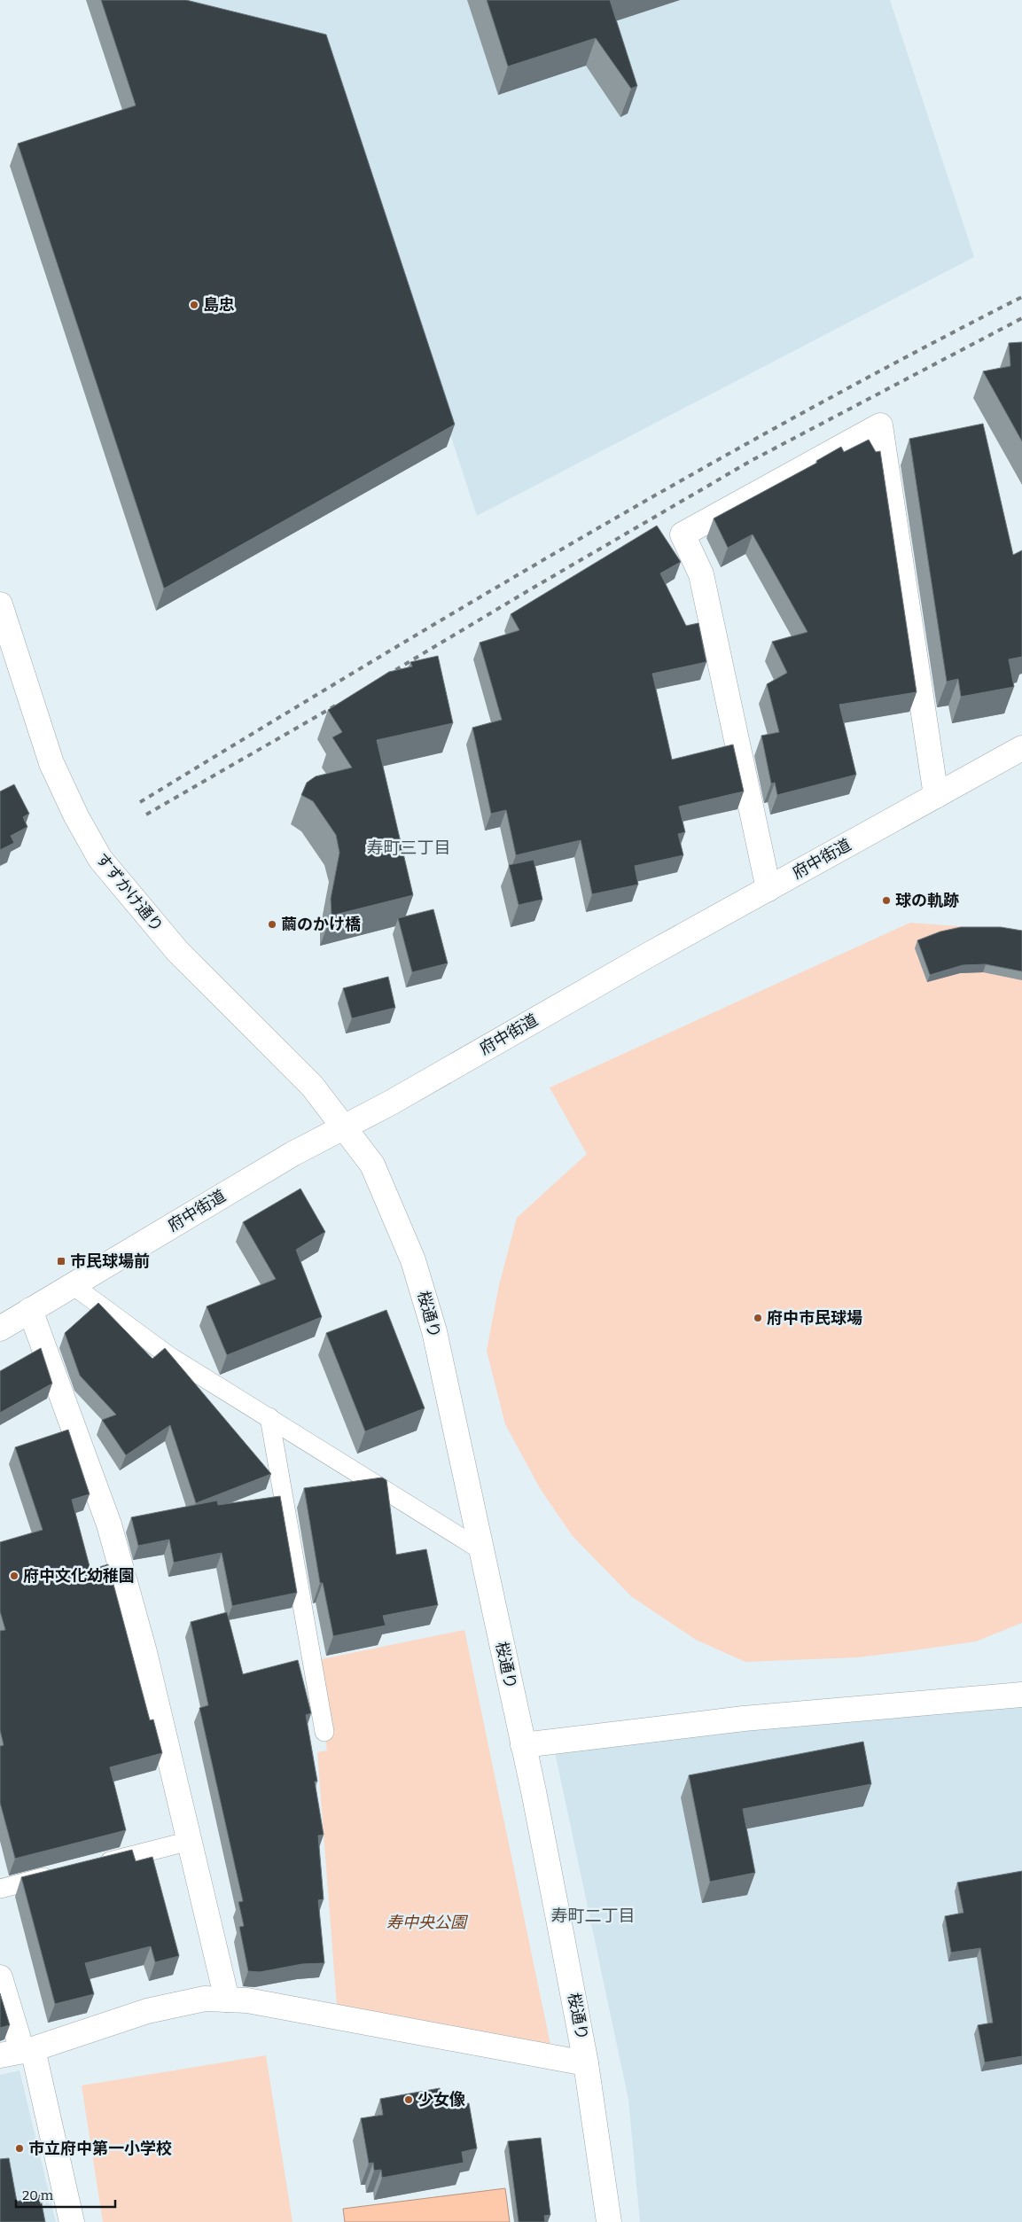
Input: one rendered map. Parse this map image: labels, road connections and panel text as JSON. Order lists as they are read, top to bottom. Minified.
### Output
{"streets":{"street":["府中街道","すずかけ通り","桜通り"]},"crossings":[["府中街道","すずかけ通り"],["府中街道","桜通り"],["すずかけ通り","桜通り"]],"districts":["寿町三丁目","寿町二丁目"],"parks":["寿中央公園"],"places":{"other":["島忠","球の軌跡","繭のかけ橋","府中市民球場","府中文化幼稚園","少女像","市立府中第一小学校"],"transit":["市民球場前"]},"scale_bar":"20 m"}
